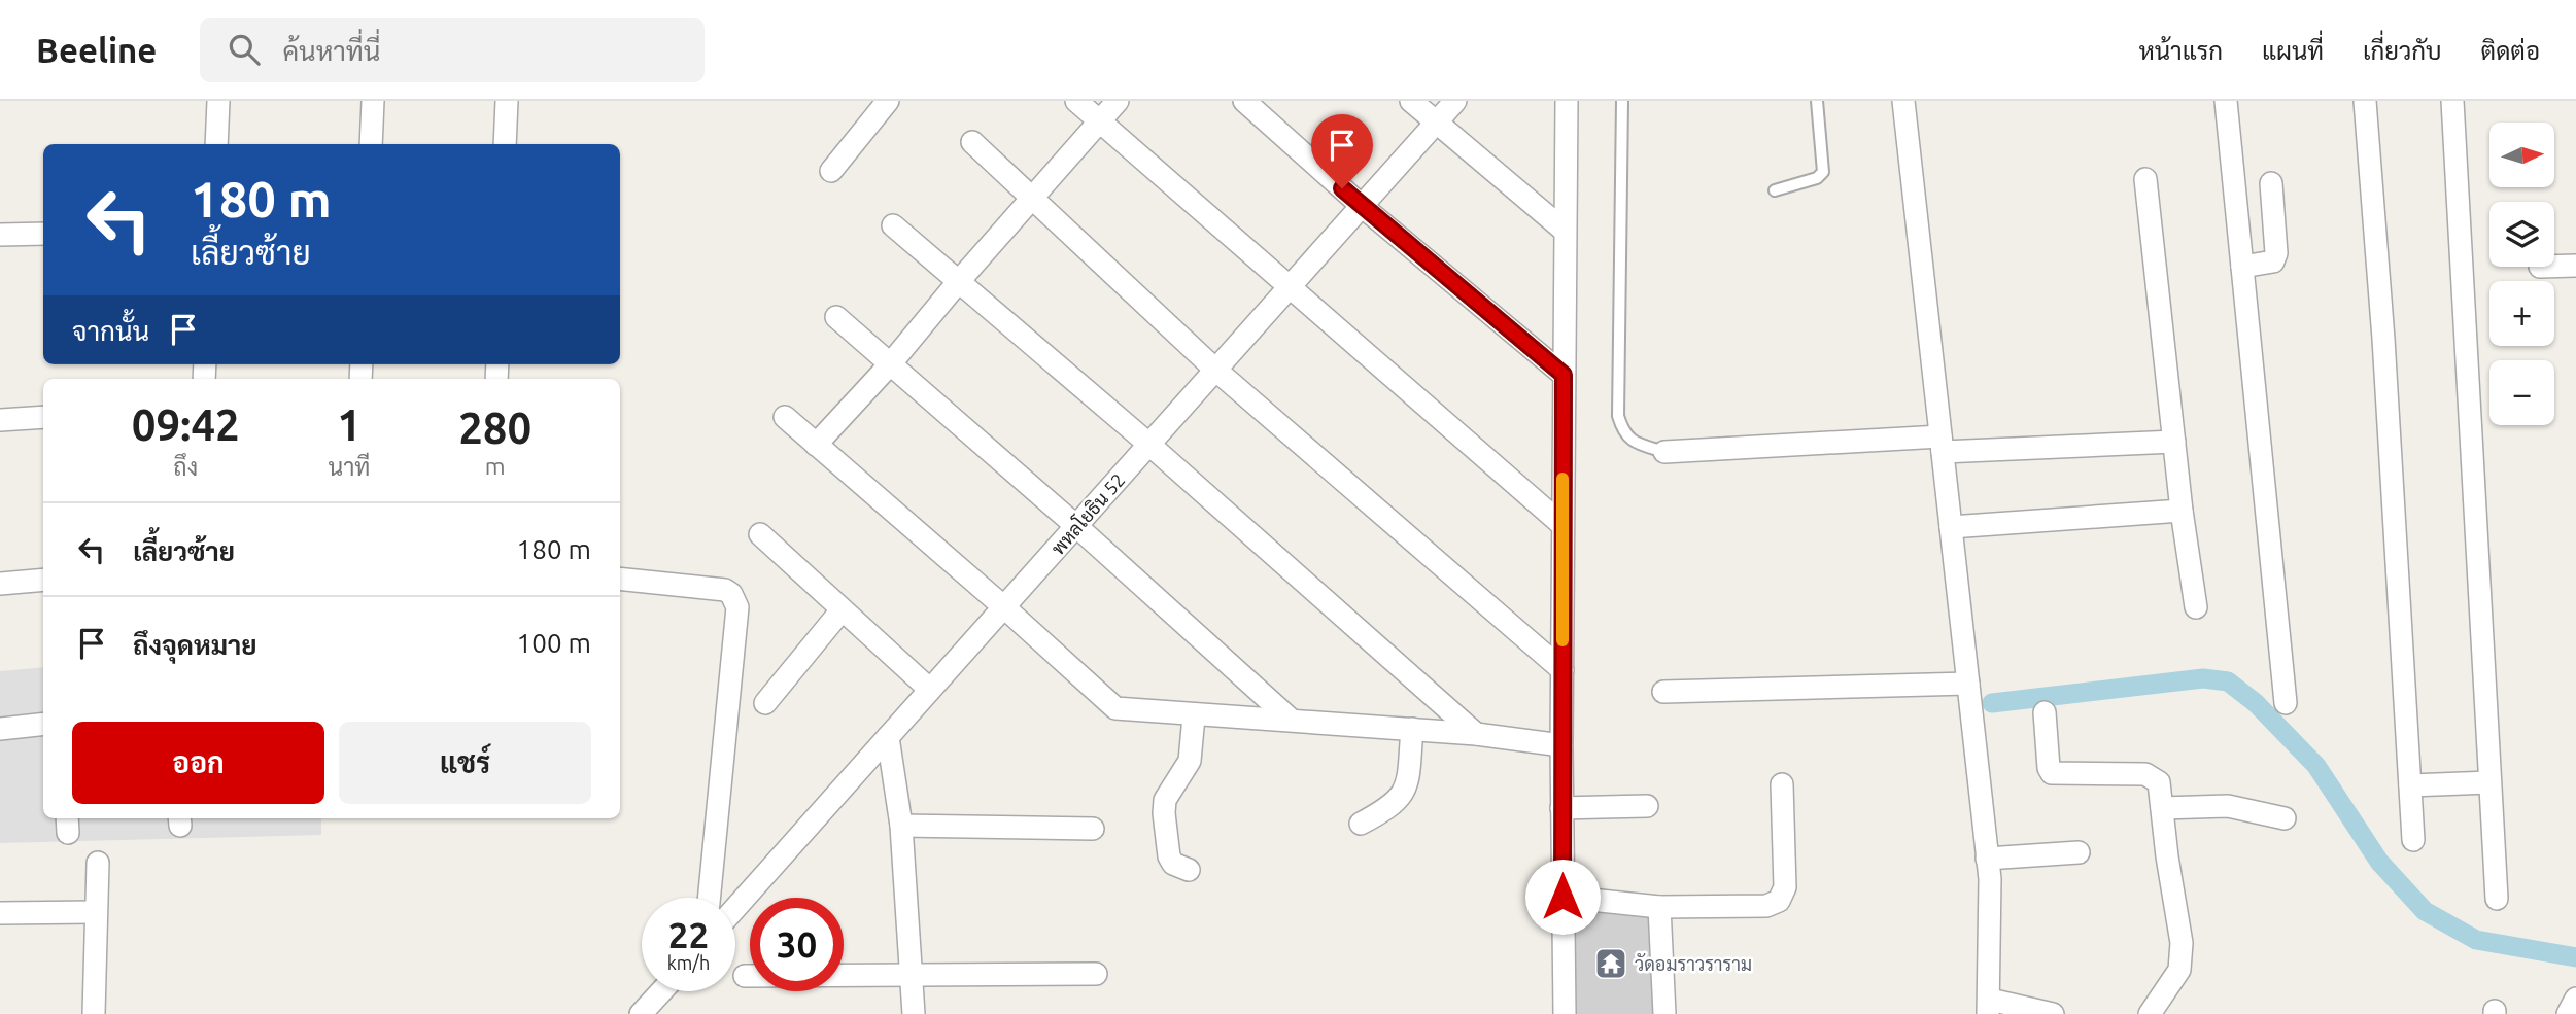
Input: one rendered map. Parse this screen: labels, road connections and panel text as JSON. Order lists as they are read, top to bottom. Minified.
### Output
{"streets":{"street":["พหลโยธิน 52"]},"places":{"temple":["วัดอมราวราราม"]},"north":"right","page":{"header":"Beeline","search":"ค้นหาที่นี่","nav":["หน้าแรก","แผนที่","เกี่ยวกับ","ติดต่อ"],"map_buttons":["+","−"],"turn":["180 m","เลี้ยวซ้าย"],"then":"จากนั้น","eta":["09:42","ถึง","1","นาที","280","m"],"list":[{"name":"เลี้ยวซ้าย","value":"180 m"},{"name":"ถึงจุดหมาย","value":"100 m"}],"buttons":["ออก","แชร์"],"speed":"22 km/h","limit":"30"}}
